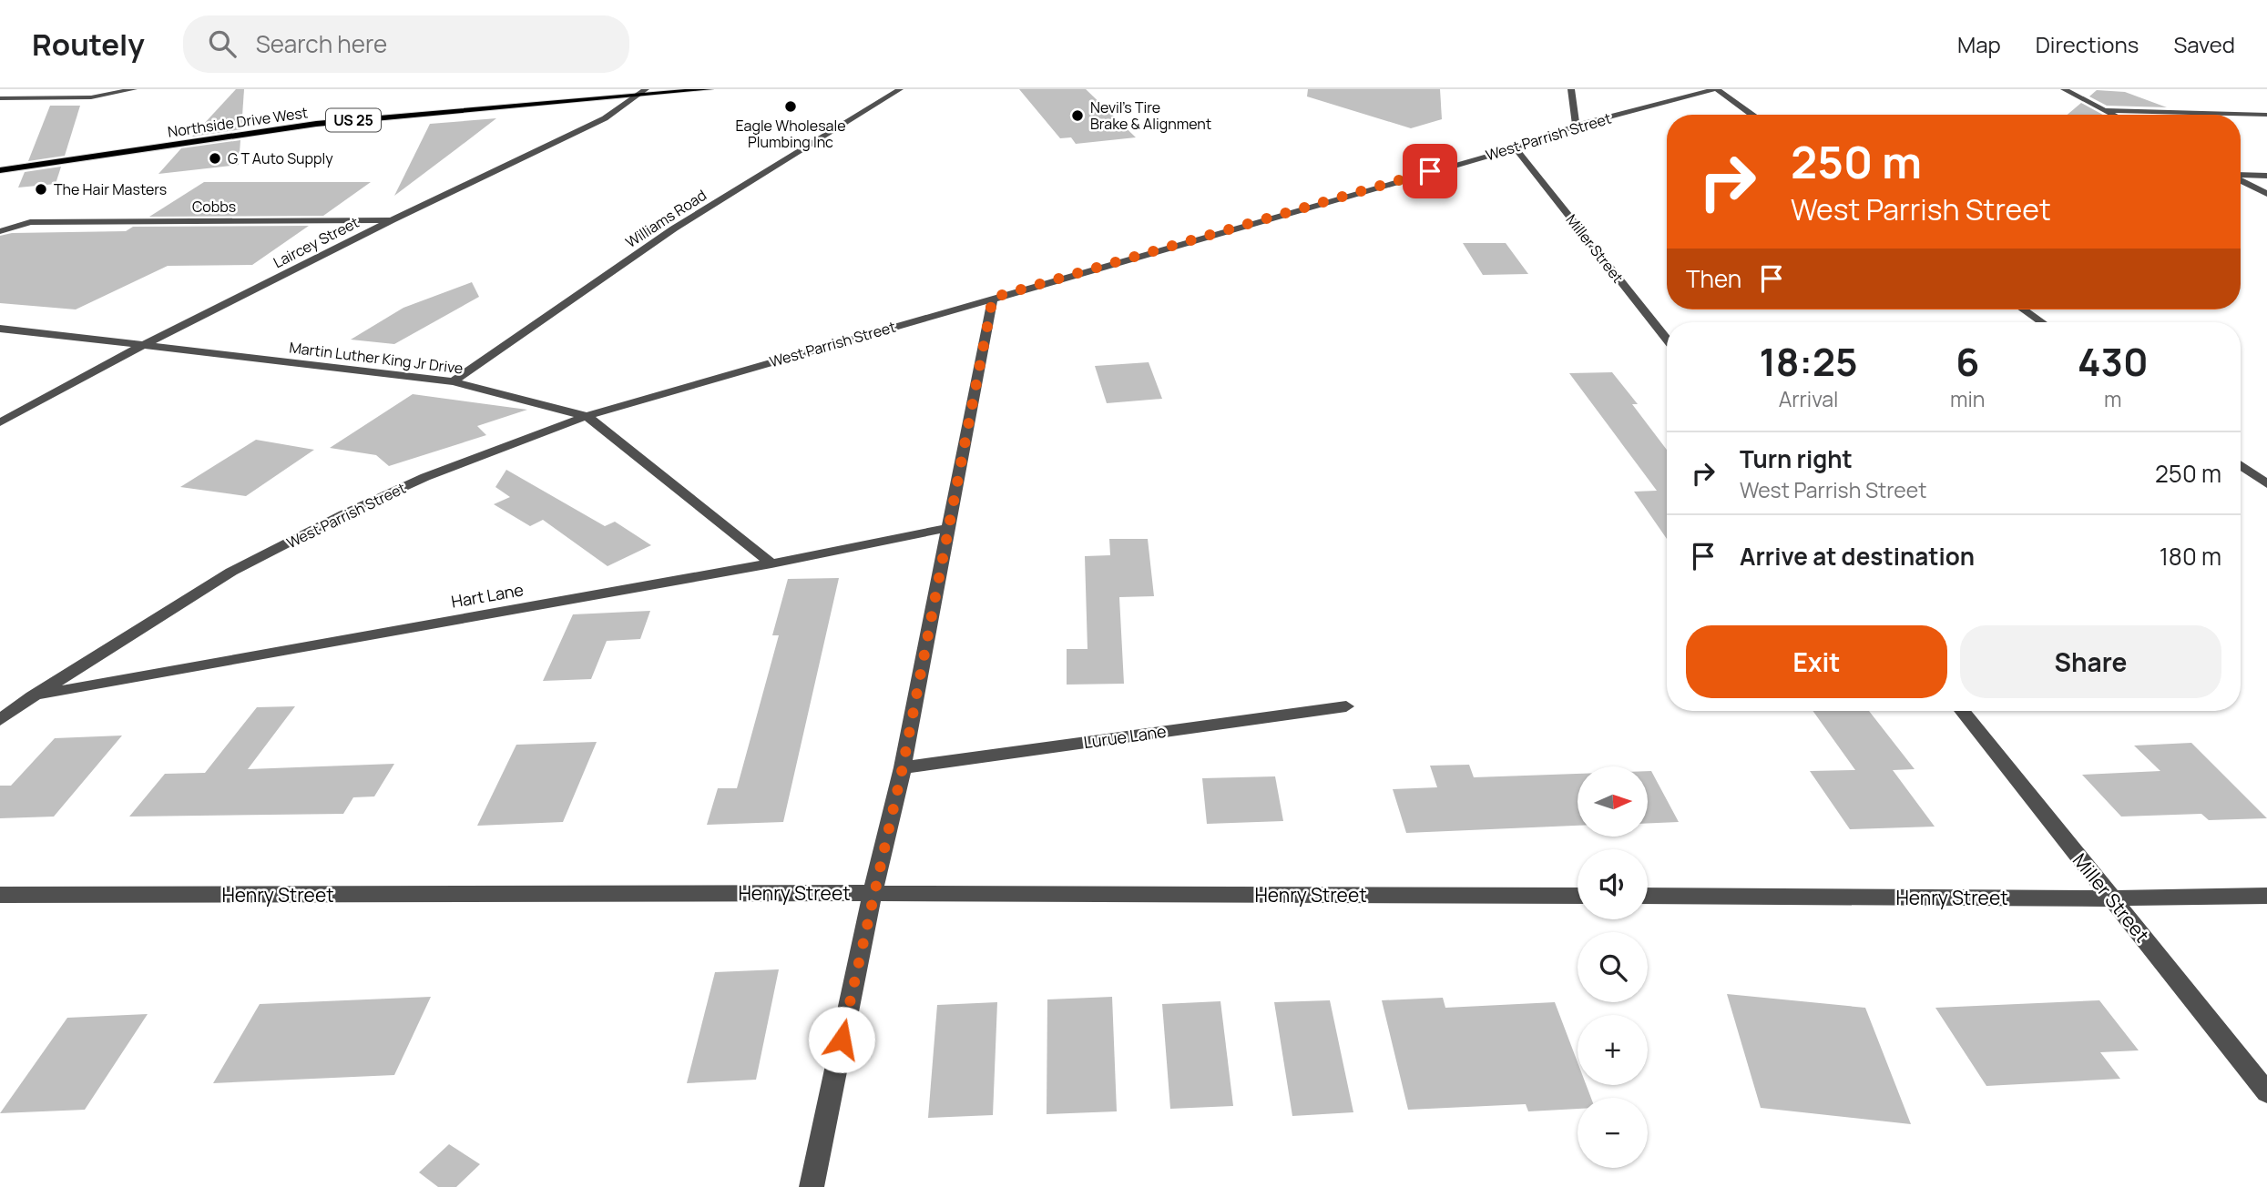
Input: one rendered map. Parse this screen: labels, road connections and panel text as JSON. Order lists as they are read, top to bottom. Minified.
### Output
{"streets":{"main road":["US 25","Northside Drive West"],"street":["West Parrish Street","Cobbs","Williams Road","Laircey Street","Miller Street","Martin Luther King Jr Drive","Hart Lane","Lurue Lane","Henry Street"]},"crossings":[["Northside Drive West","Laircey Street"],["West Parrish Street","Miller Street"],["West Parrish Street","Martin Luther King Jr Drive"],["West Parrish Street","Hart Lane"],["Cobbs","Laircey Street"],["Williams Road","Martin Luther King Jr Drive"],["Laircey Street","Martin Luther King Jr Drive"],["Miller Street","Henry Street"],["Martin Luther King Jr Drive","Hart Lane"]],"places":["Eagle Wholesale Plumbing Inc","Nevil's Tire Brake & Alignment","G T Auto Supply","The Hair Masters"],"north":"right","page":{"header":"Routely","search":"Search here","nav":["Map","Directions","Saved"],"turn":["250 m","West Parrish Street"],"then":"Then","eta":["18:25","Arrival","6","min","430","m"],"list":[{"name":"Turn right","note":"West Parrish Street","value":"250 m"},{"name":"Arrive at destination","value":"180 m"}],"buttons":["Exit","Share"],"map_buttons":["+","−"]}}
